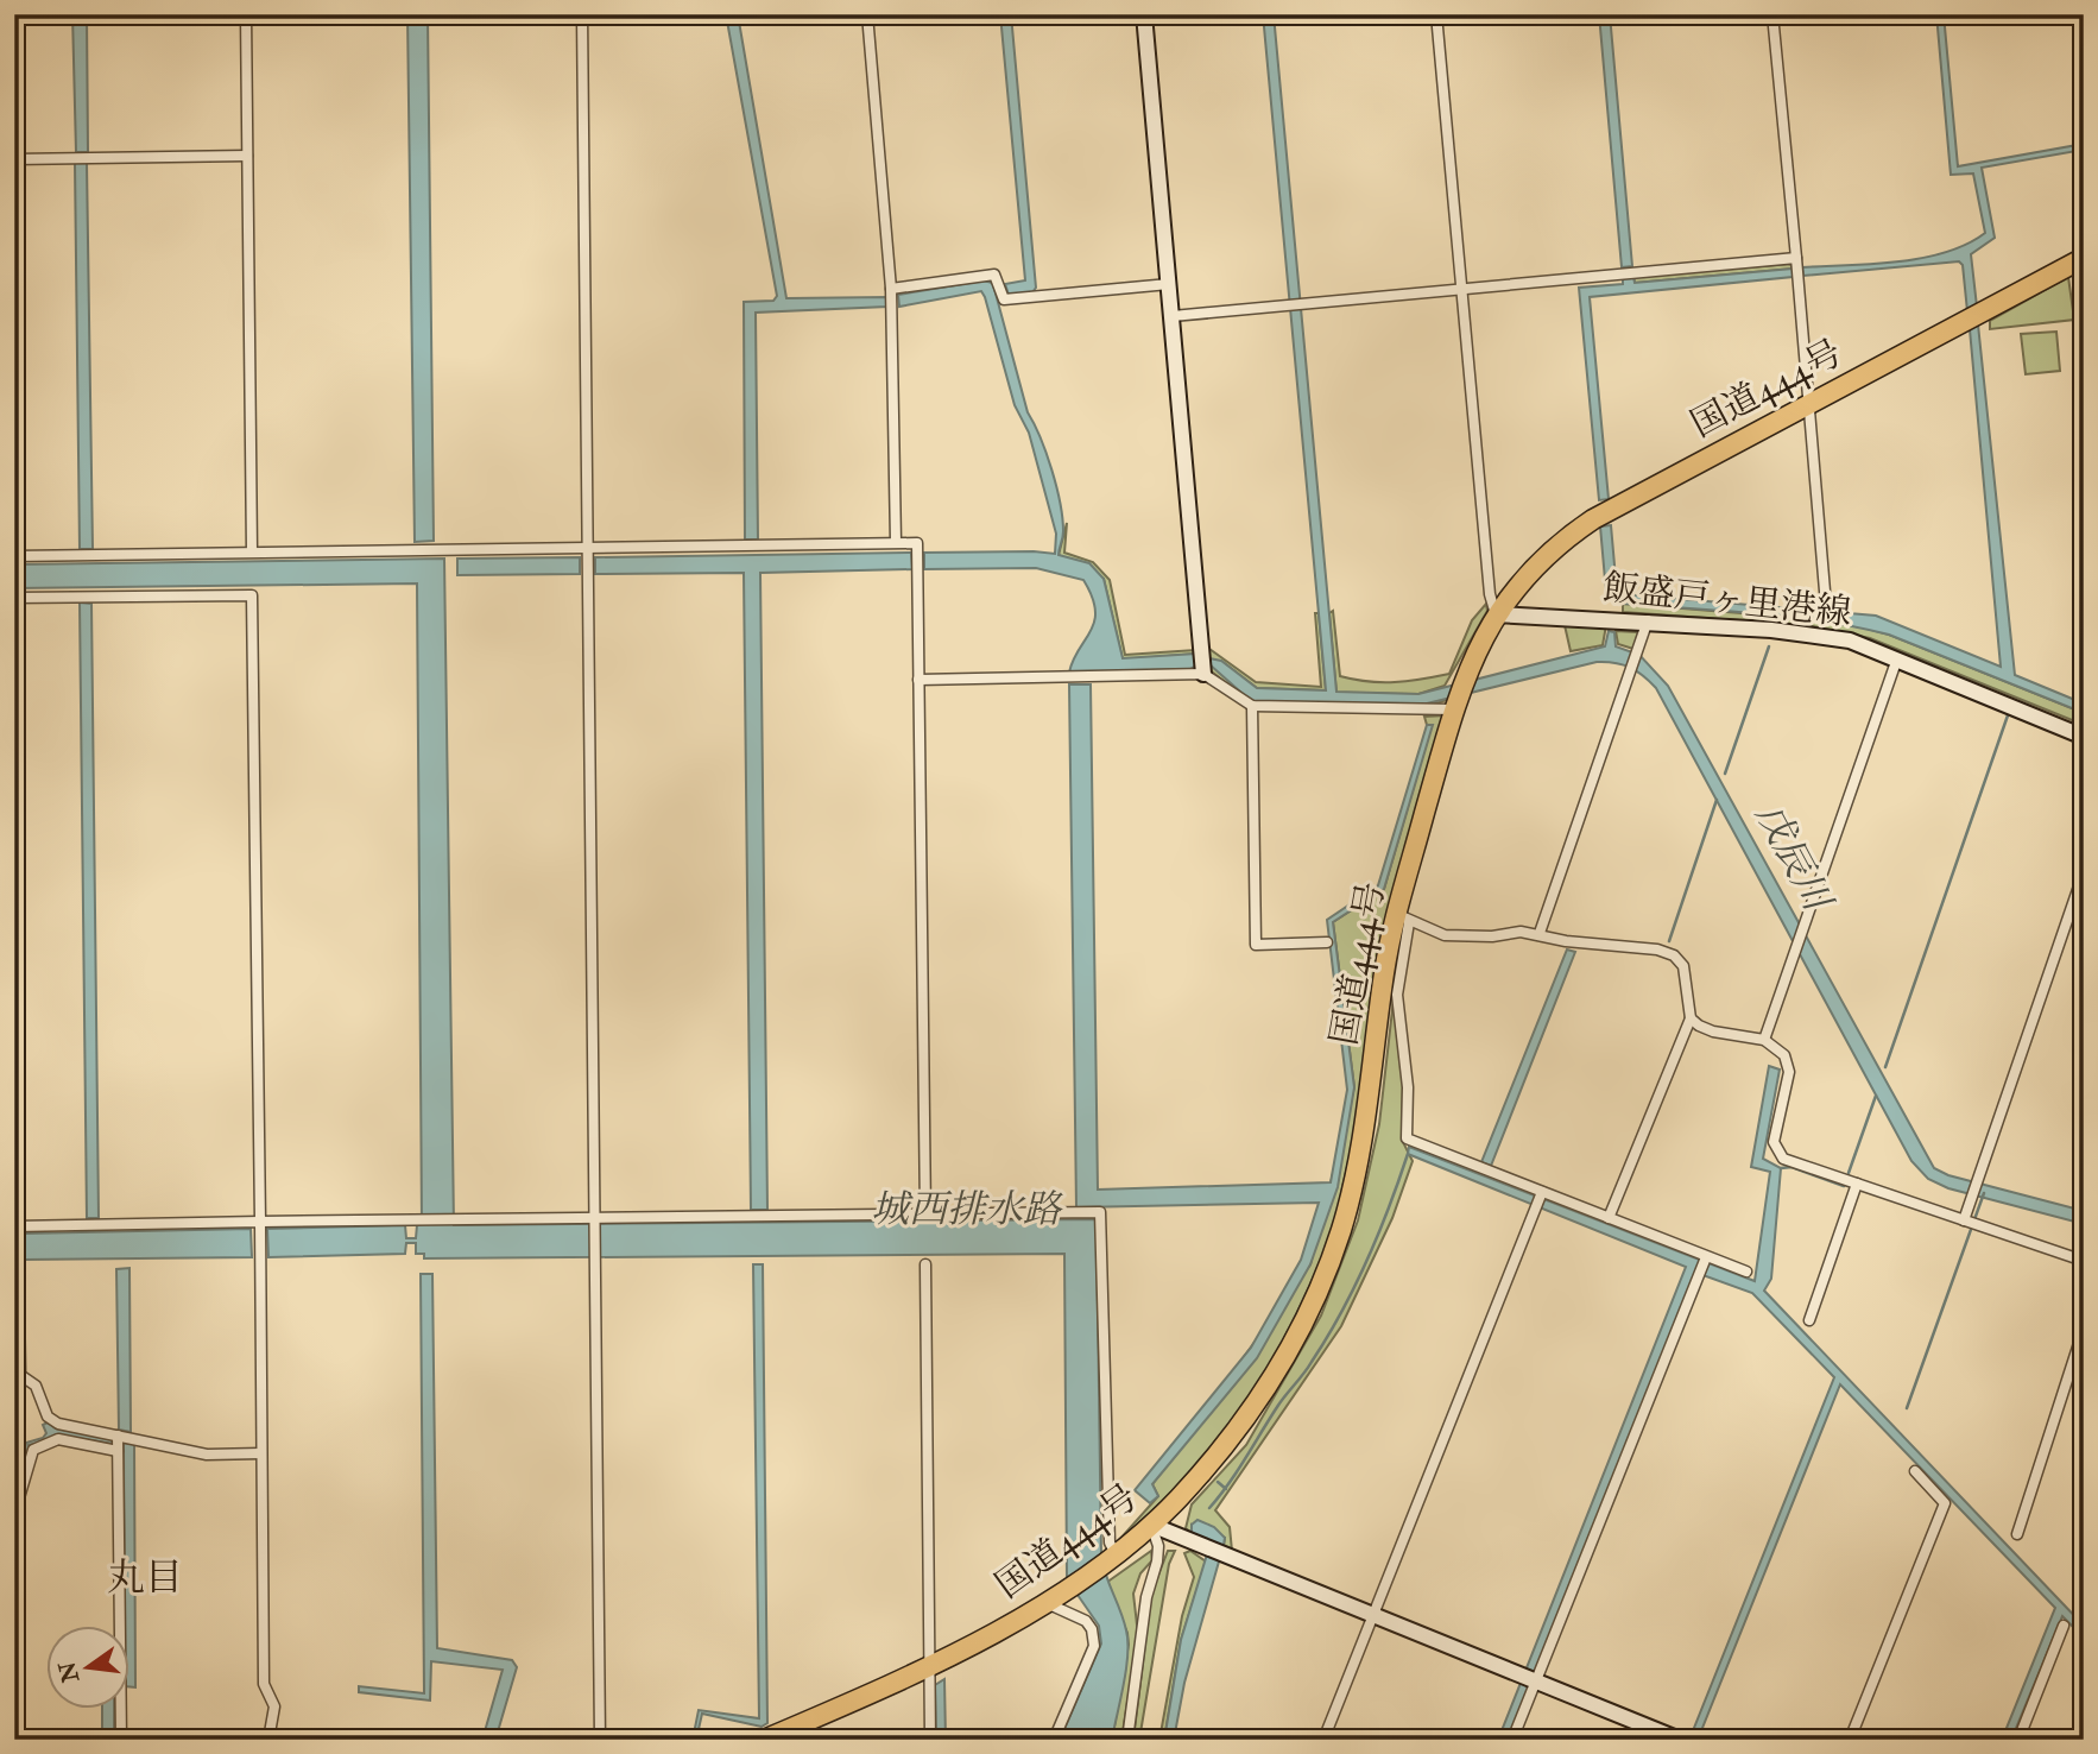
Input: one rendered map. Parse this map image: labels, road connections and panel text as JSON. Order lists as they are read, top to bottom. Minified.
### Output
{"streets":{"highway":["国道444号"],"street":["飯盛戸ヶ里港線"]},"crossings":[["国道444号","飯盛戸ヶ里港線"]],"districts":["丸目"],"water":["戊辰川","城西排水路"],"north":"left"}
